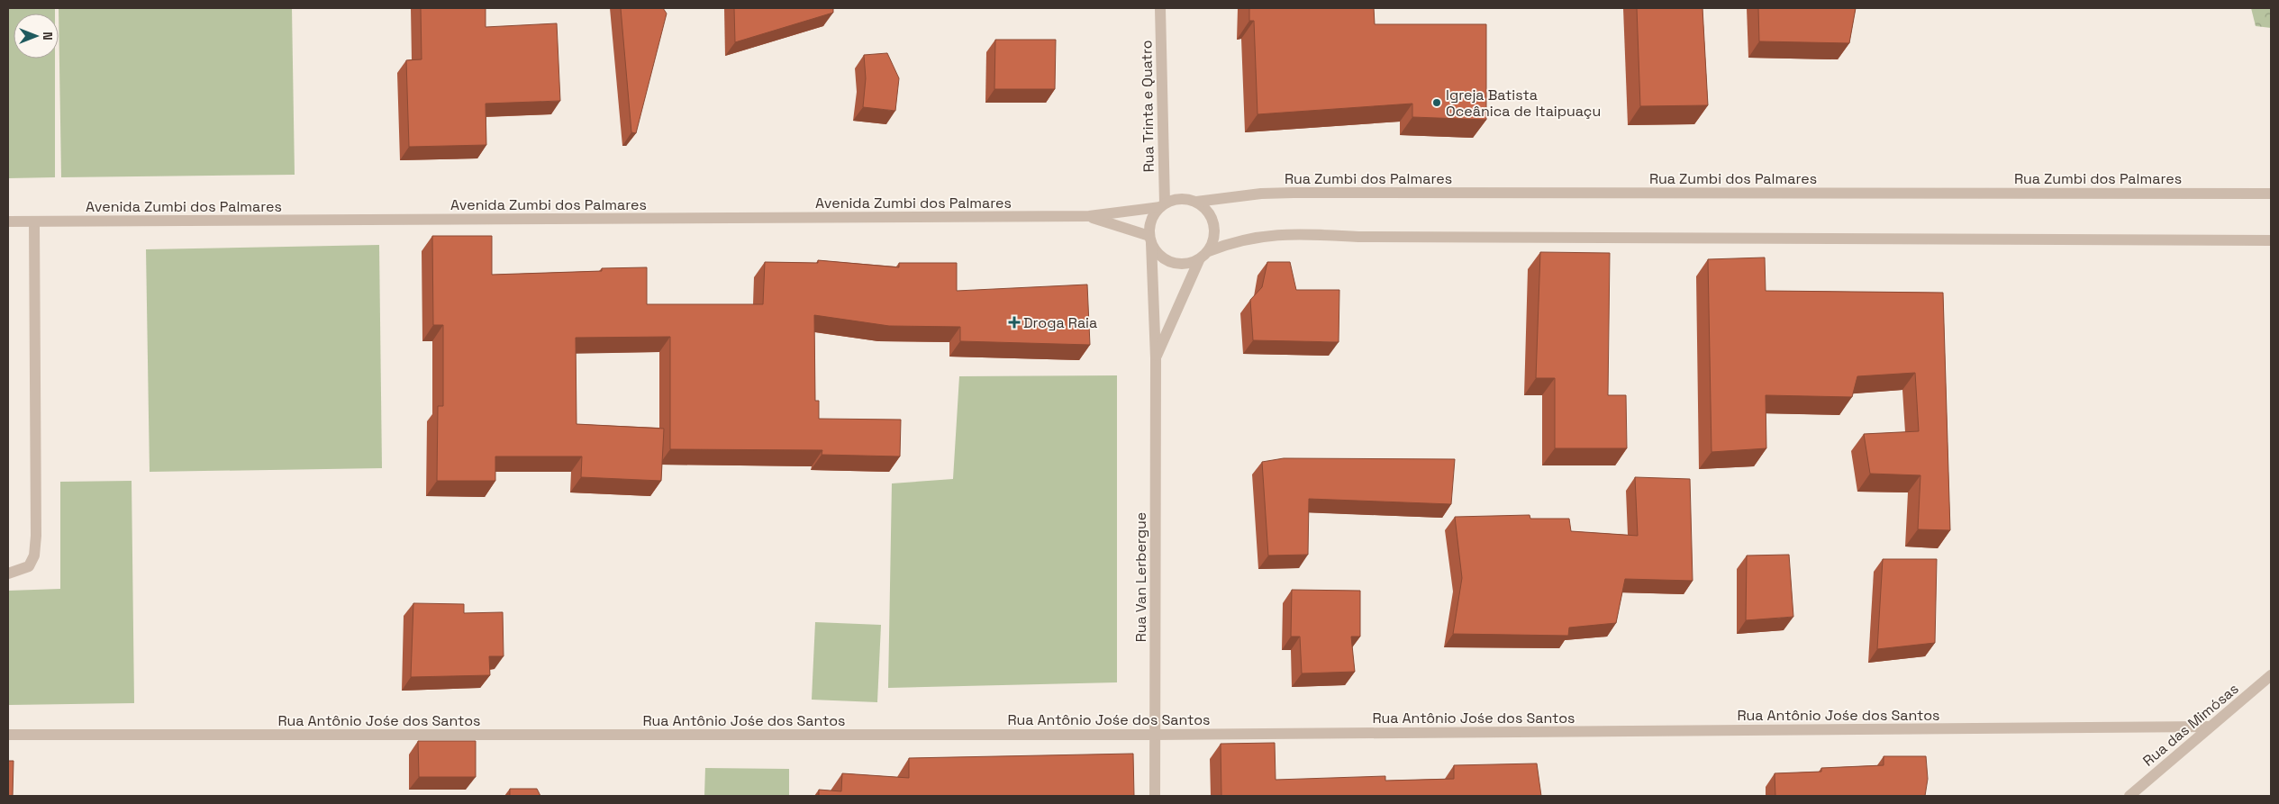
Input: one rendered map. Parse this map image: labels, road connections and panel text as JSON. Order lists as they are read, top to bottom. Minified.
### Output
{"streets":{"street":["Rua Trinta e Quatro","Rua Zumbi dos Palmares","Avenida Zumbi dos Palmares","Rua Van Lerbergue","Rua Antônio Jośe dos Santos","Rua das Mimósas"]},"crossings":[["Rua Trinta e Quatro","Rua Zumbi dos Palmares"],["Rua Trinta e Quatro","Rua Van Lerbergue"],["Rua Zumbi dos Palmares","Rua Van Lerbergue"],["Rua Van Lerbergue","Rua Antônio Jośe dos Santos"],["Rua Antônio Jośe dos Santos","Rua das Mimósas"]],"places":{"other":["Igreja Batista Oceânica de Itaipuaçu"],"health":["Droga Raia"]},"north":"right"}
